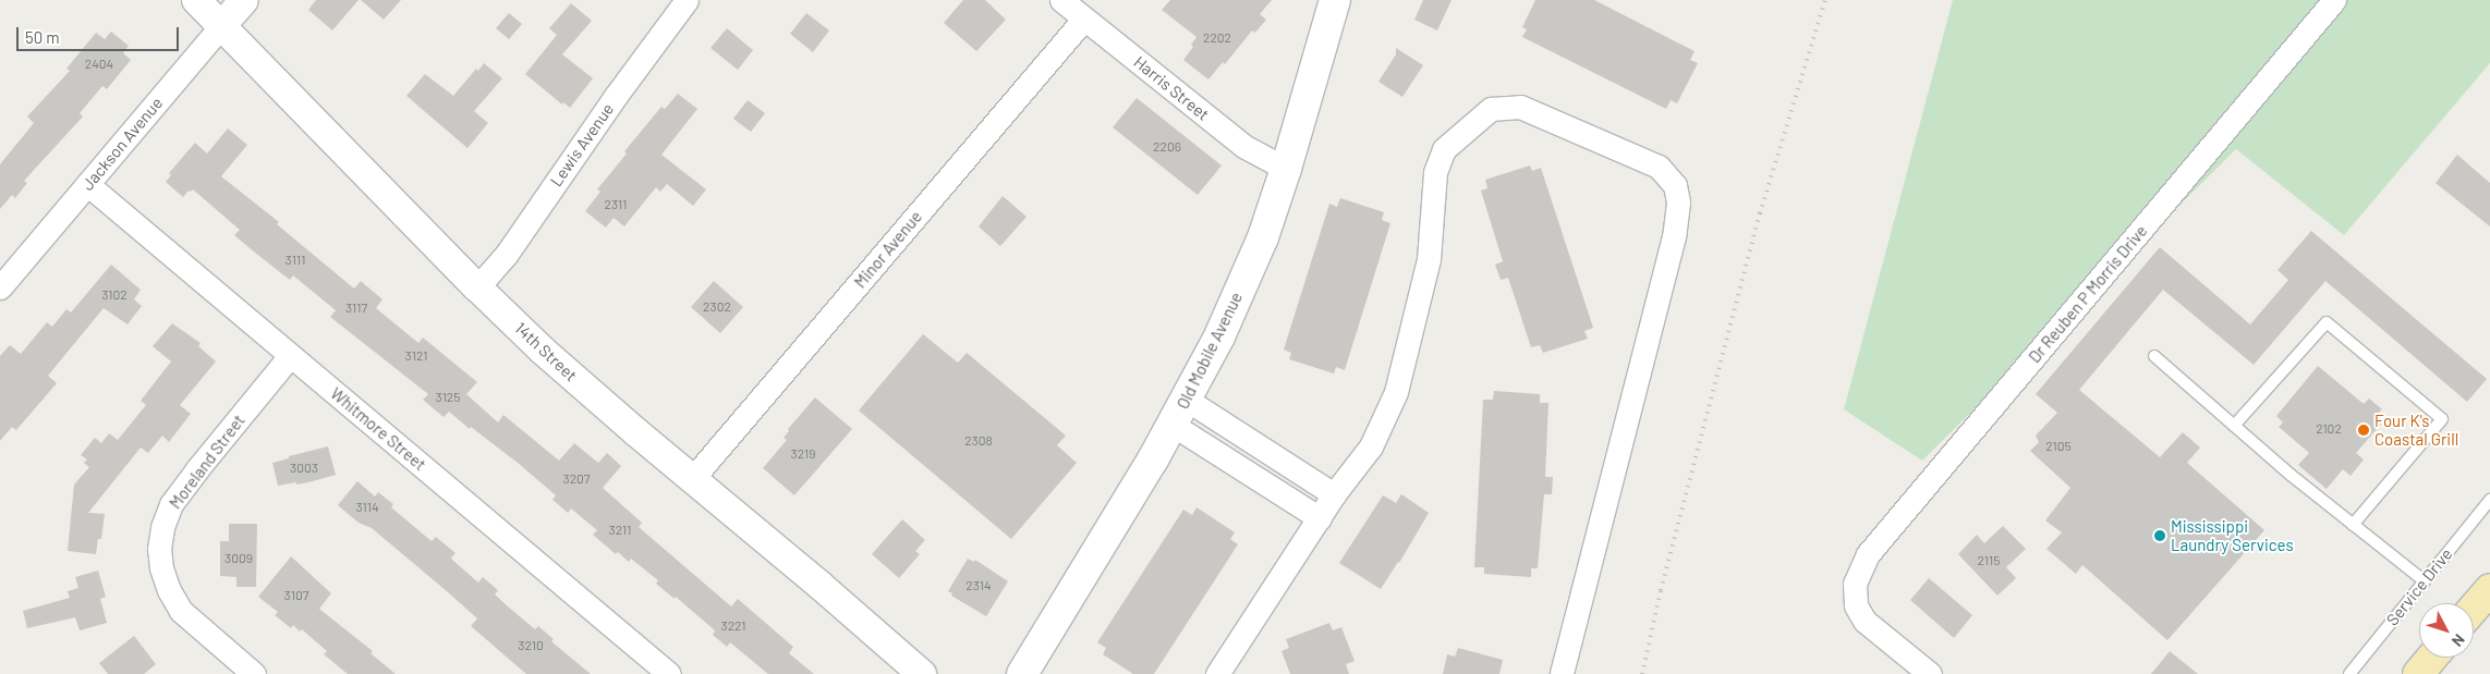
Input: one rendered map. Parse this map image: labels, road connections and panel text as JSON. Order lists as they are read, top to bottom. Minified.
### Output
{"streets":{"main road":["Old Mobile Avenue"],"street":["Harris Street","Jackson Avenue","Lewis Avenue","Minor Avenue","Dr Reuben P Morris Drive","14th Street","Whitmore Street","Moreland Street"],"lane":["Service Drive"]},"crossings":[["Harris Street","Minor Avenue"],["Harris Street","Old Mobile Avenue"],["Jackson Avenue","14th Street"],["Jackson Avenue","Whitmore Street"],["Lewis Avenue","14th Street"],["Minor Avenue","14th Street"],["Whitmore Street","Moreland Street"]],"places":["Four K's Coastal Grill","Mississippi Laundry Services"],"house_numbers":["2202","2404","2206","2311","3111","3102","2302","3117","3121","3125","2102","2308","2105","3219","3003","3207","3114","3211","3009","2115","2314","3107","3221","3210"],"scale_bar":"50 m","north":"bottom right"}
